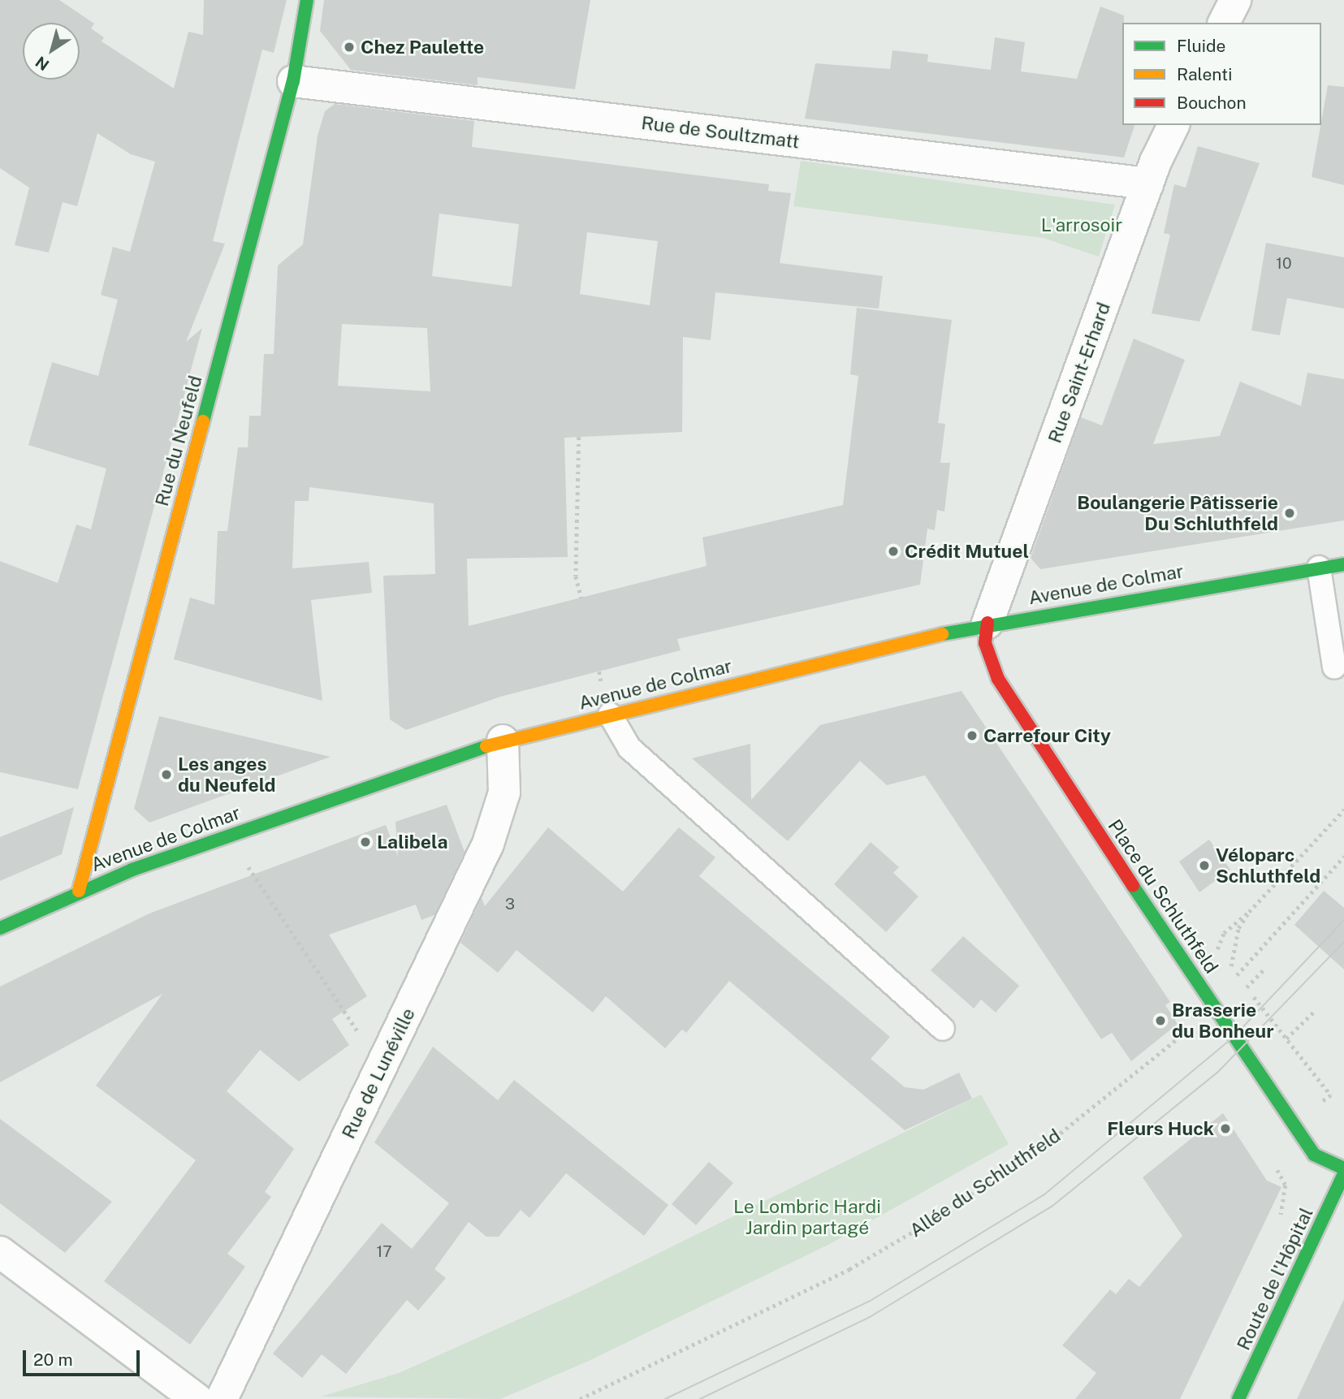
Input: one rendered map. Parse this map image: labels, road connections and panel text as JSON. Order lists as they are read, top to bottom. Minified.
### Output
{"streets":{"street":["Rue de Soultzmatt","Rue Saint-Erhard","Rue du Neufeld","Avenue de Colmar","Place du Schluthfeld","Rue de Lunéville","Route de l'Hôpital"],"path":["Allée du Schluthfeld"]},"crossings":[["Rue de Soultzmatt","Rue Saint-Erhard"],["Rue de Soultzmatt","Rue du Neufeld"],["Rue Saint-Erhard","Avenue de Colmar"],["Rue Saint-Erhard","Place du Schluthfeld"],["Rue du Neufeld","Avenue de Colmar"],["Avenue de Colmar","Place du Schluthfeld"],["Avenue de Colmar","Rue de Lunéville"]],"parks":["L'arrosoir","Le Lombric Hardi Jardin partagé"],"places":["Chez Paulette","Boulangerie Pâtisserie Du Schluthfeld","Crédit Mutuel","Carrefour City","Les anges du Neufeld","Lalibela","Véloparc Schluthfeld","Brasserie du Bonheur","Fleurs Huck"],"house_numbers":["10","3","17"],"legend":["Fluide","Ralenti","Bouchon"],"scale_bar":"20 m","north":"bottom left"}
